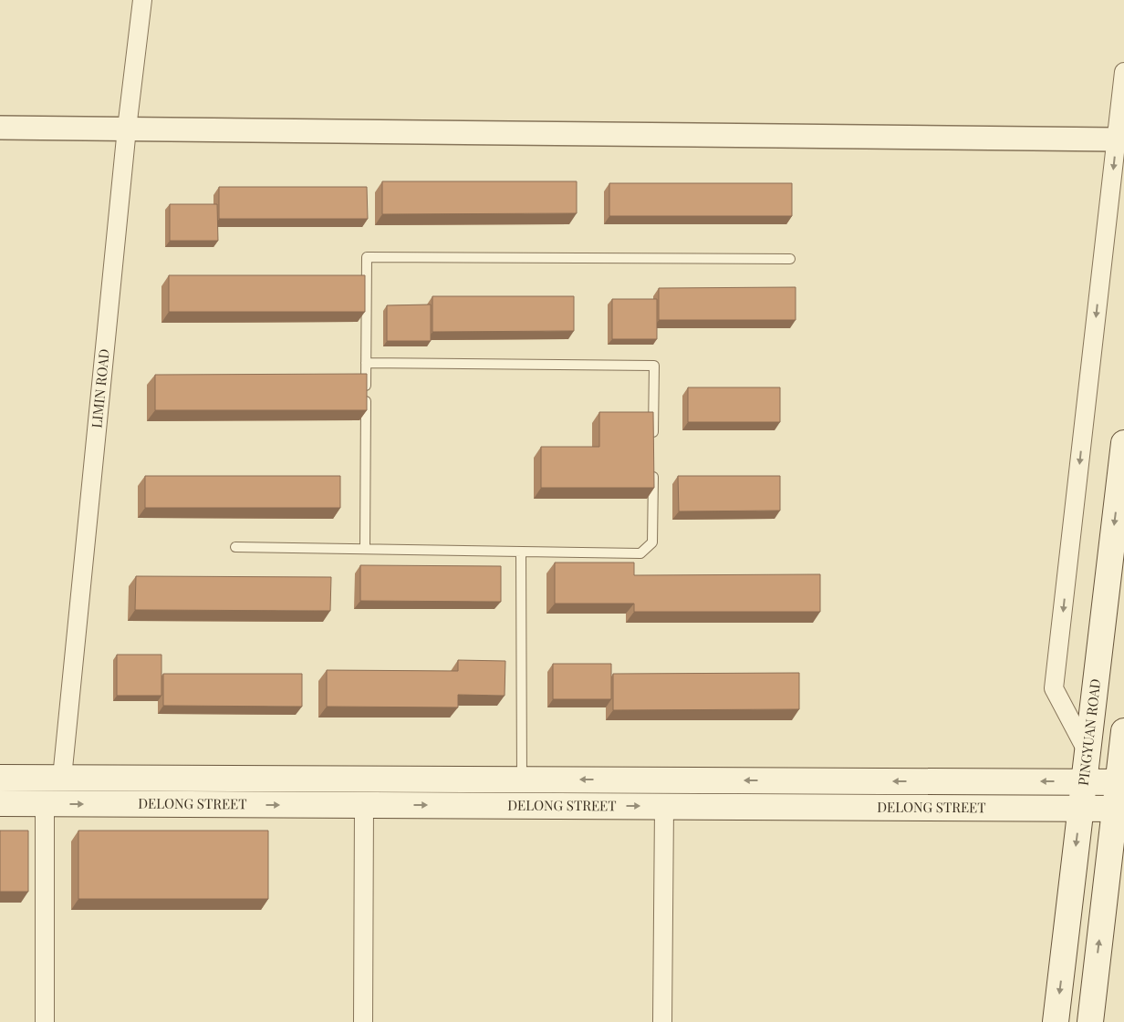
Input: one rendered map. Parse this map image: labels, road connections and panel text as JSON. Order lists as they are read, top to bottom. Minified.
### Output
{"streets":{"main road":["PINGYUAN ROAD","DELONG STREET"],"street":["LIMIN ROAD"]},"crossings":[["LIMIN ROAD","DELONG STREET"],["PINGYUAN ROAD","DELONG STREET"]]}
